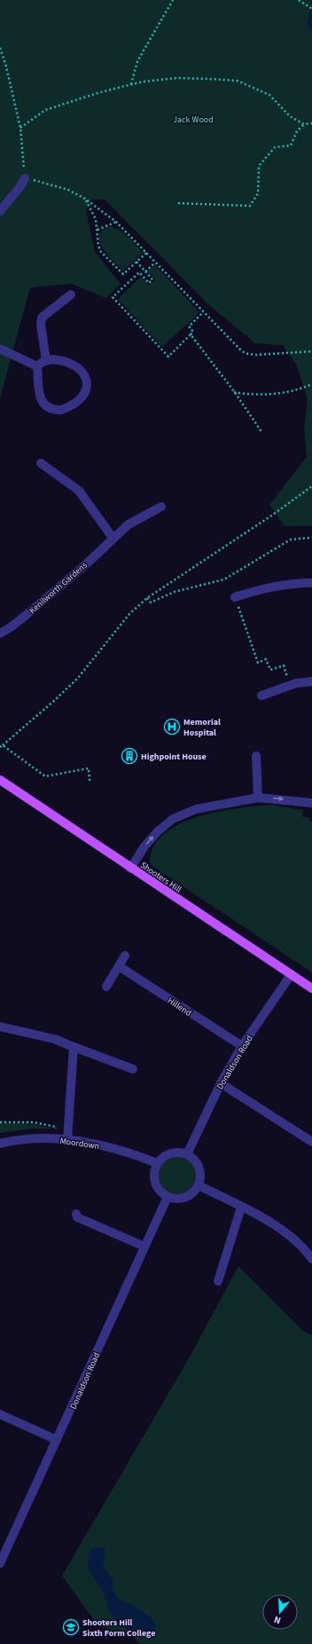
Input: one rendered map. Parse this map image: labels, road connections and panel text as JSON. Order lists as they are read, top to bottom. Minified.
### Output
{"streets":{"main road":["Shooters Hill"],"street":["Kenilworth Gardens","Hillend","Donaldson Road","Moordown"]},"crossings":[["Shooters Hill","Donaldson Road"],["Hillend","Donaldson Road"],["Donaldson Road","Moordown"]],"parks":["Jack Wood"],"places":{"hospital":["Memorial Hospital"],"building":["Highpoint House"],"school or university":["Shooters Hill Sixth Form College"]},"north":"bottom"}
